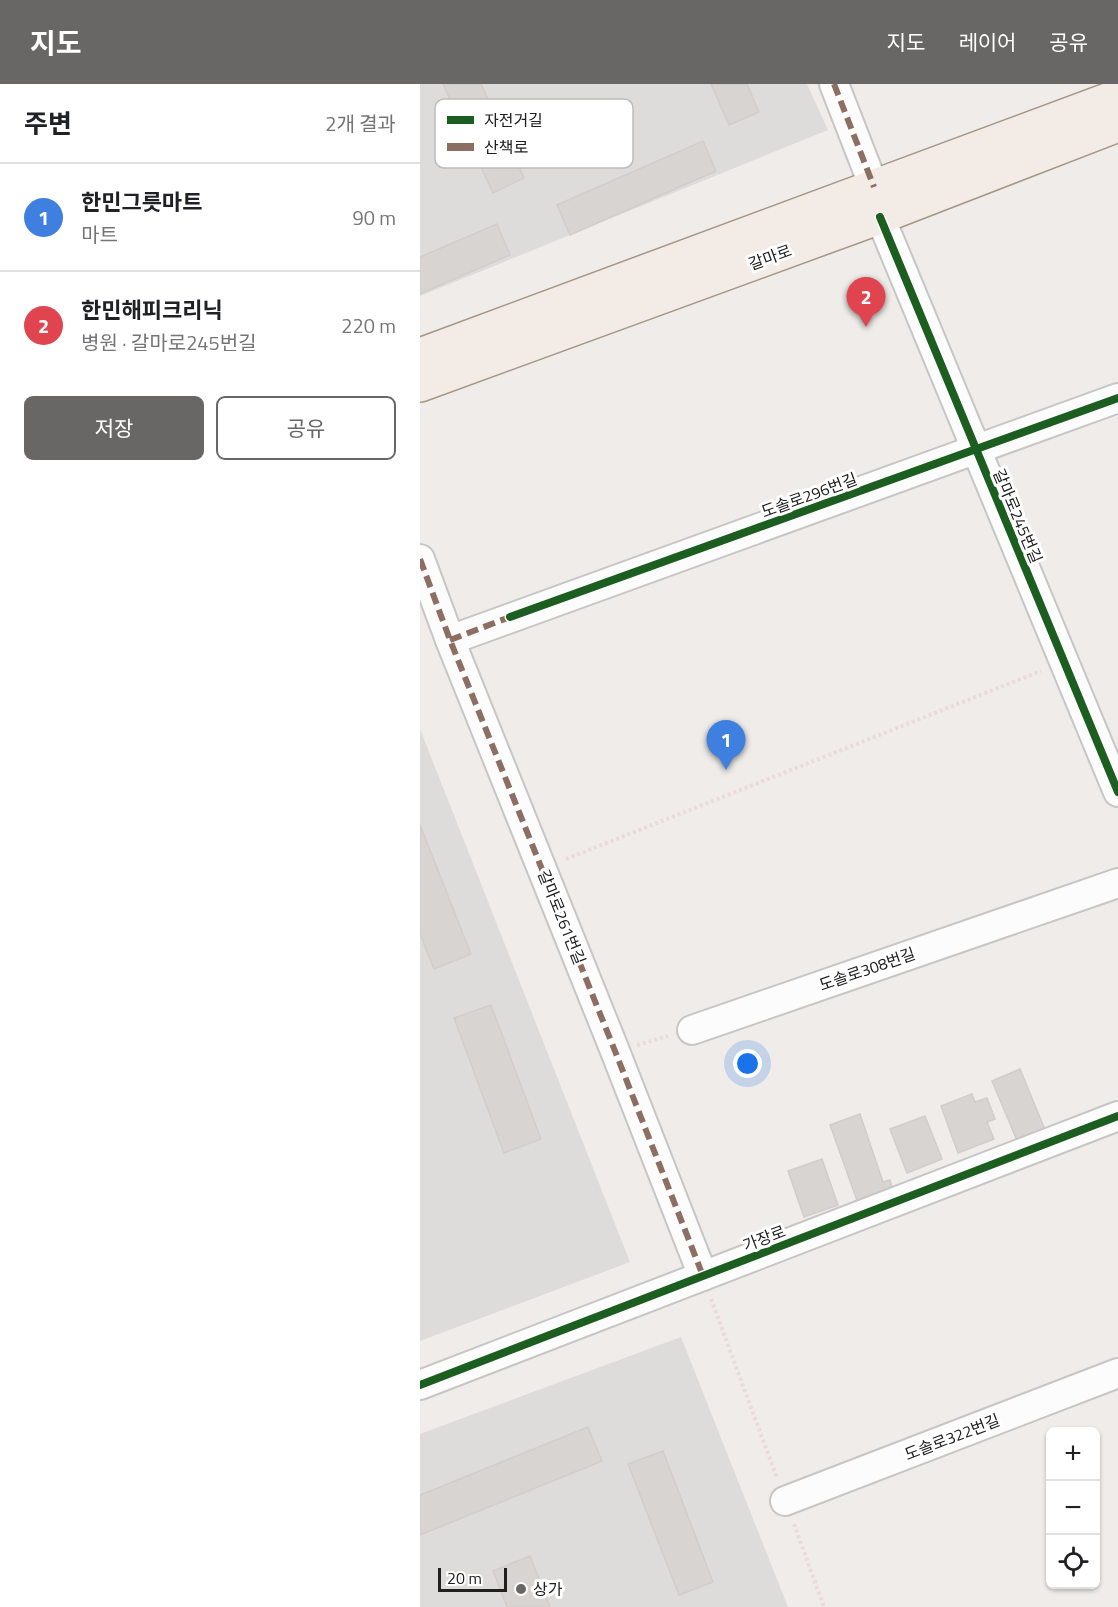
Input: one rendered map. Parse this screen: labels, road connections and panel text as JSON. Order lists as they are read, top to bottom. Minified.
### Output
{"streets":{"main road":["갈마로"],"street":["도솔로296번길","갈마로245번길","갈마로261번길","도솔로308번길","가장로","도솔로322번길"]},"crossings":[["갈마로","갈마로245번길"],["도솔로296번길","갈마로245번길"],["도솔로296번길","갈마로261번길"],["갈마로261번길","가장로"]],"places":["상가"],"legend":["자전거길","산책로"],"scale_bar":"20 m","page":{"header":"지도","nav":["지도","레이어","공유"],"heading":["주변","2개 결과"],"list":[{"mark":"1","name":"한민그릇마트","note":"마트","value":"90 m"},{"mark":"2","name":"한민해피크리닉","note":"병원 · 갈마로245번길","value":"220 m"}],"pins":["2","1"],"buttons":["저장","공유"],"map_buttons":["+","−"],"scale":"20 m"}}
